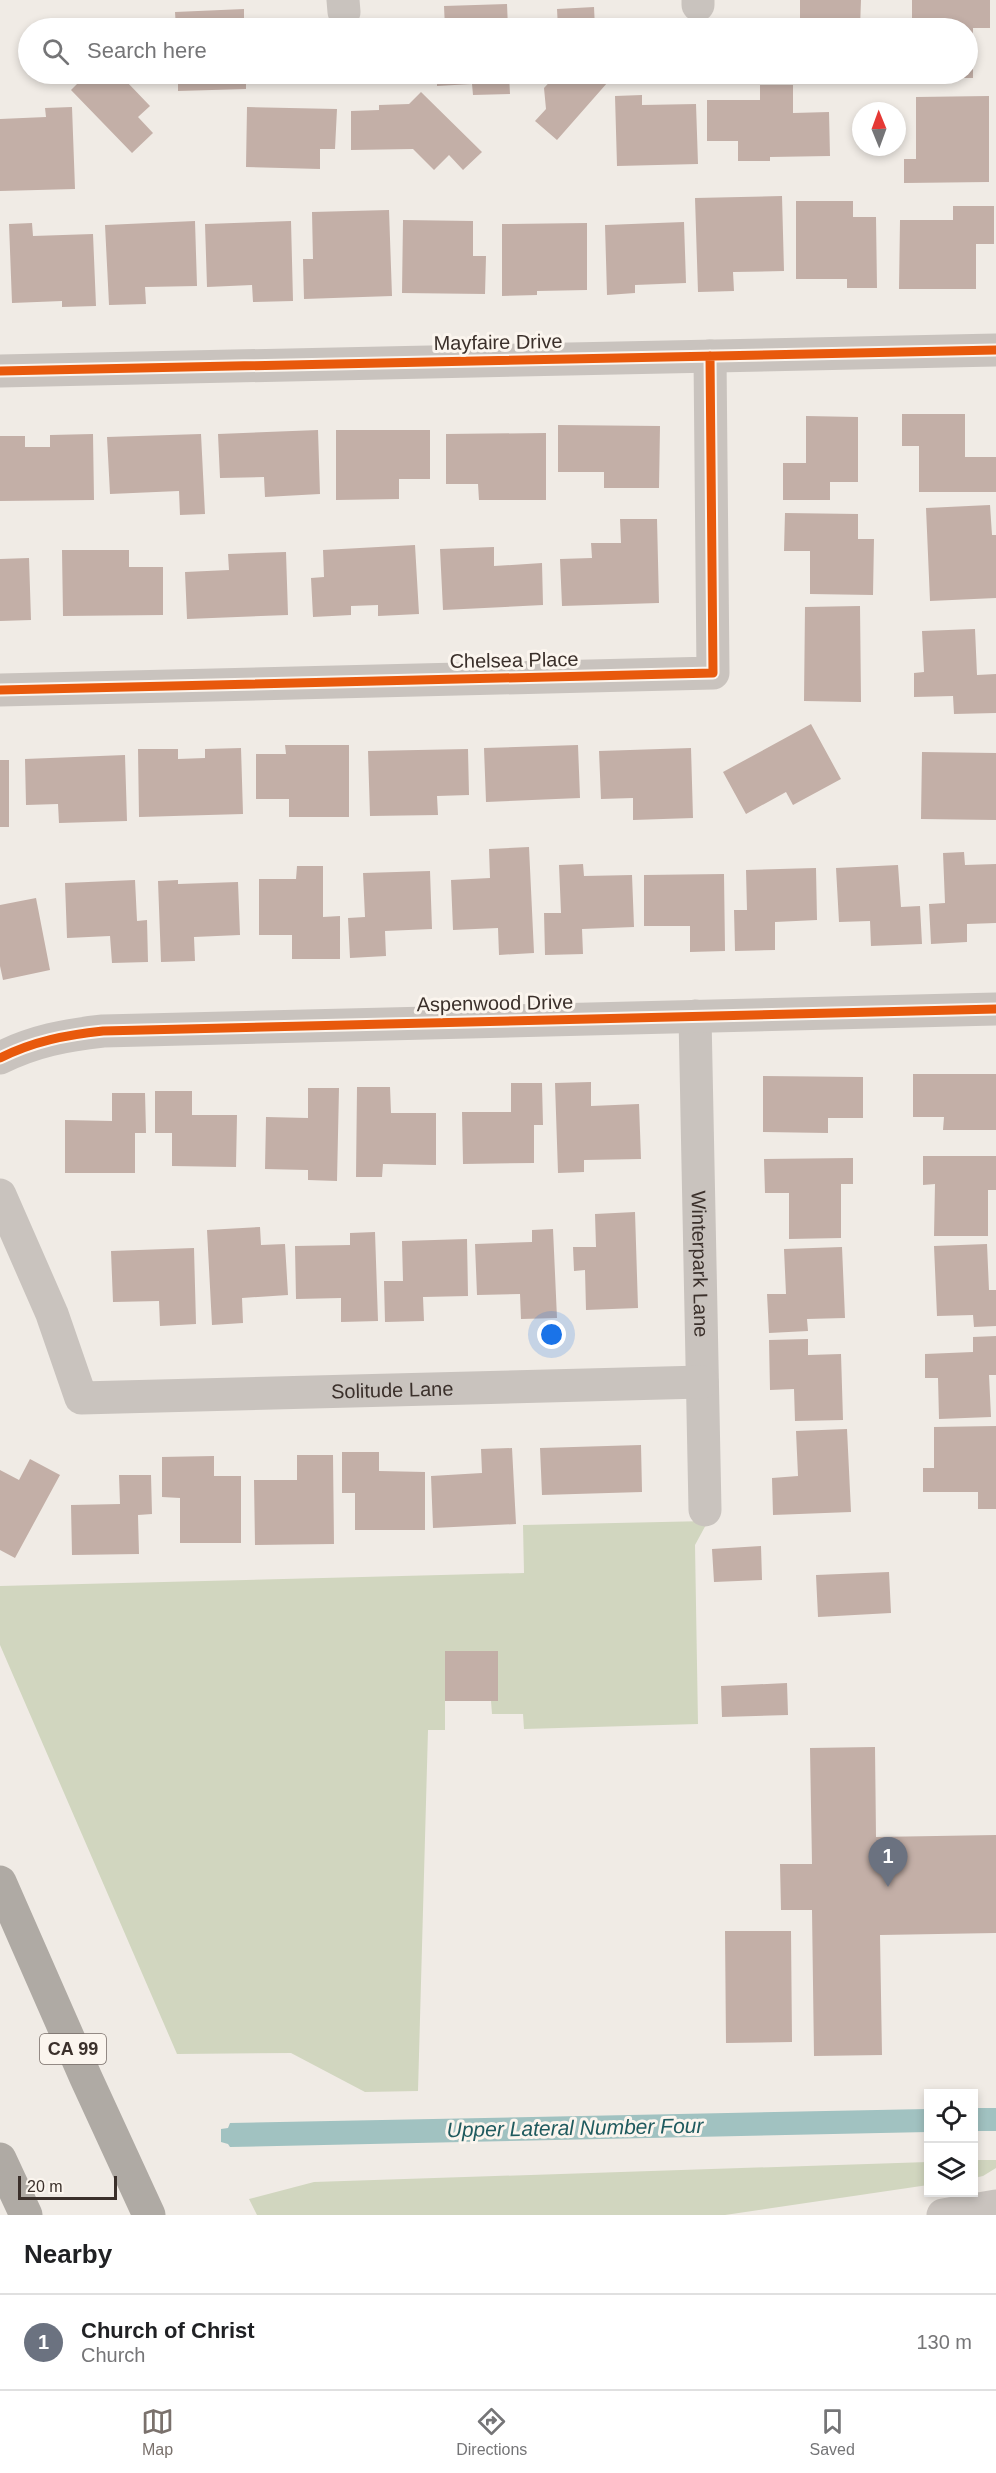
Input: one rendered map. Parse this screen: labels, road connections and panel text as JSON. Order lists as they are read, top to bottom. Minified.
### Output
{"streets":{"highway":["CA 99"],"street":["Mayfaire Drive","Chelsea Place","Aspenwood Drive","Winterpark Lane","Solitude Lane"]},"crossings":[["Mayfaire Drive","Chelsea Place"],["Aspenwood Drive","Winterpark Lane"],["Winterpark Lane","Solitude Lane"]],"water":["Upper Lateral Number Four"],"scale_bar":"20 m","north":"top","page":{"search":"Search here","pins":"1","scale":"20 m","heading":"Nearby","list":[{"mark":"1","name":"Church of Christ","note":"Church","value":"130 m"}],"nav":["Map","Directions","Saved"]}}
